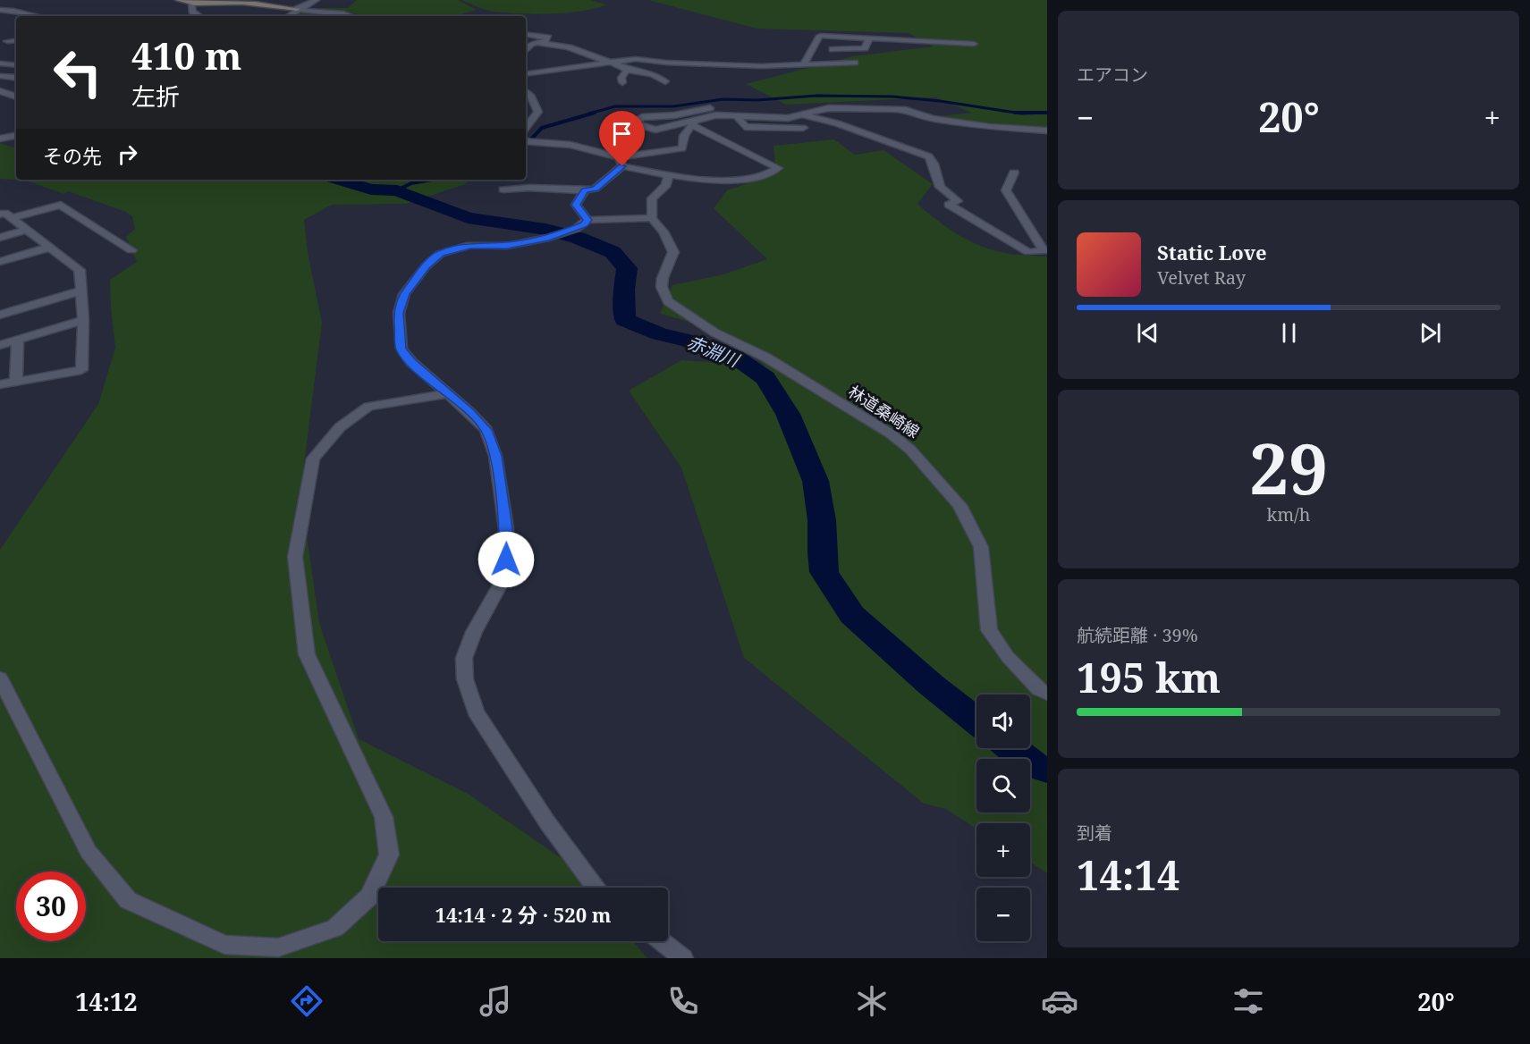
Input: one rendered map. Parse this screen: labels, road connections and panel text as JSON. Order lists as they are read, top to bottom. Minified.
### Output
{"streets":{"street":["林道桑崎線"]},"water":["赤淵川"],"page":{"tile":["エアコン",["29","km/h"],["航続距離 · 39%","195 km"],["到着","14:14"]],"turn":["410 m","左折"],"heat":["−","20°","+"],"then":"その先","song":["Static Love","Velvet Ray"],"map_buttons":["+","−"],"limit":"30","trip":"14:14 · 2 分 · 520 m","tabs":["14:12","20°"]}}
